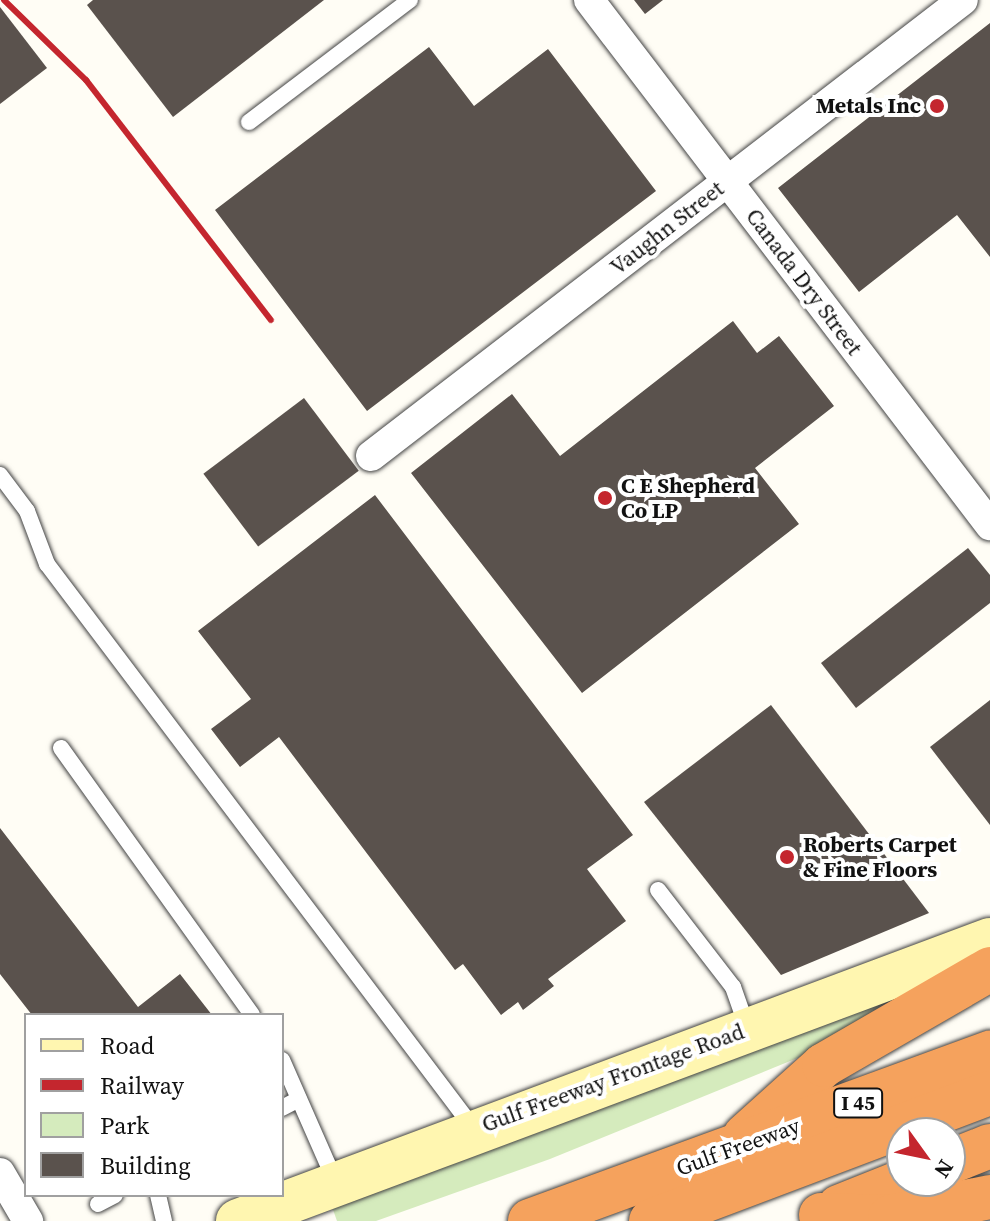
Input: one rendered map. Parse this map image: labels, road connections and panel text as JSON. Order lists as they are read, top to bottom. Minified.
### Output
{"streets":{"highway":["I 45","Gulf Freeway"],"main road":["Gulf Freeway Frontage Road"],"street":["Vaughn Street","Canada Dry Street"]},"crossings":[["Vaughn Street","Canada Dry Street"]],"places":["Metals Inc","C E Shepherd Co LP","Roberts Carpet & Fine Floors"],"legend":["Road","Railway","Park","Building"],"north":"bottom right"}
